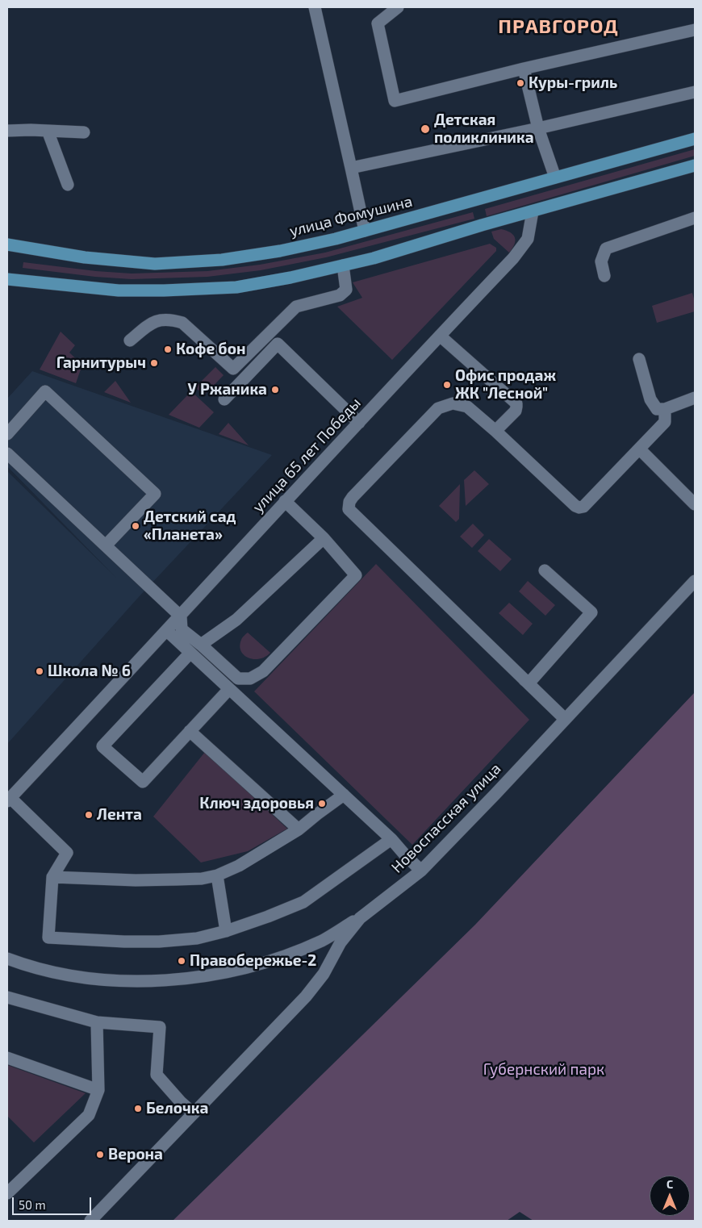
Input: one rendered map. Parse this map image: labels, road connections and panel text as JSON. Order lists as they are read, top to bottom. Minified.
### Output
{"streets":{"main road":["улица Фомушина"],"street":["улица 65 лет Победы","Новоспасская улица"]},"districts":["ПРАВГОРОД"],"parks":["Губернский парк"],"places":["Куры-гриль","Детская поликлиника","Кофе бон","Гарнитурыч","Офис продаж ЖК \"Лесной\"","У Ржаника","Детский сад «Планета»","Школа № 6","Ключ здоровья","Лента","Правобережье-2","Белочка","Верона"],"scale_bar":"50 m","north":"top"}
